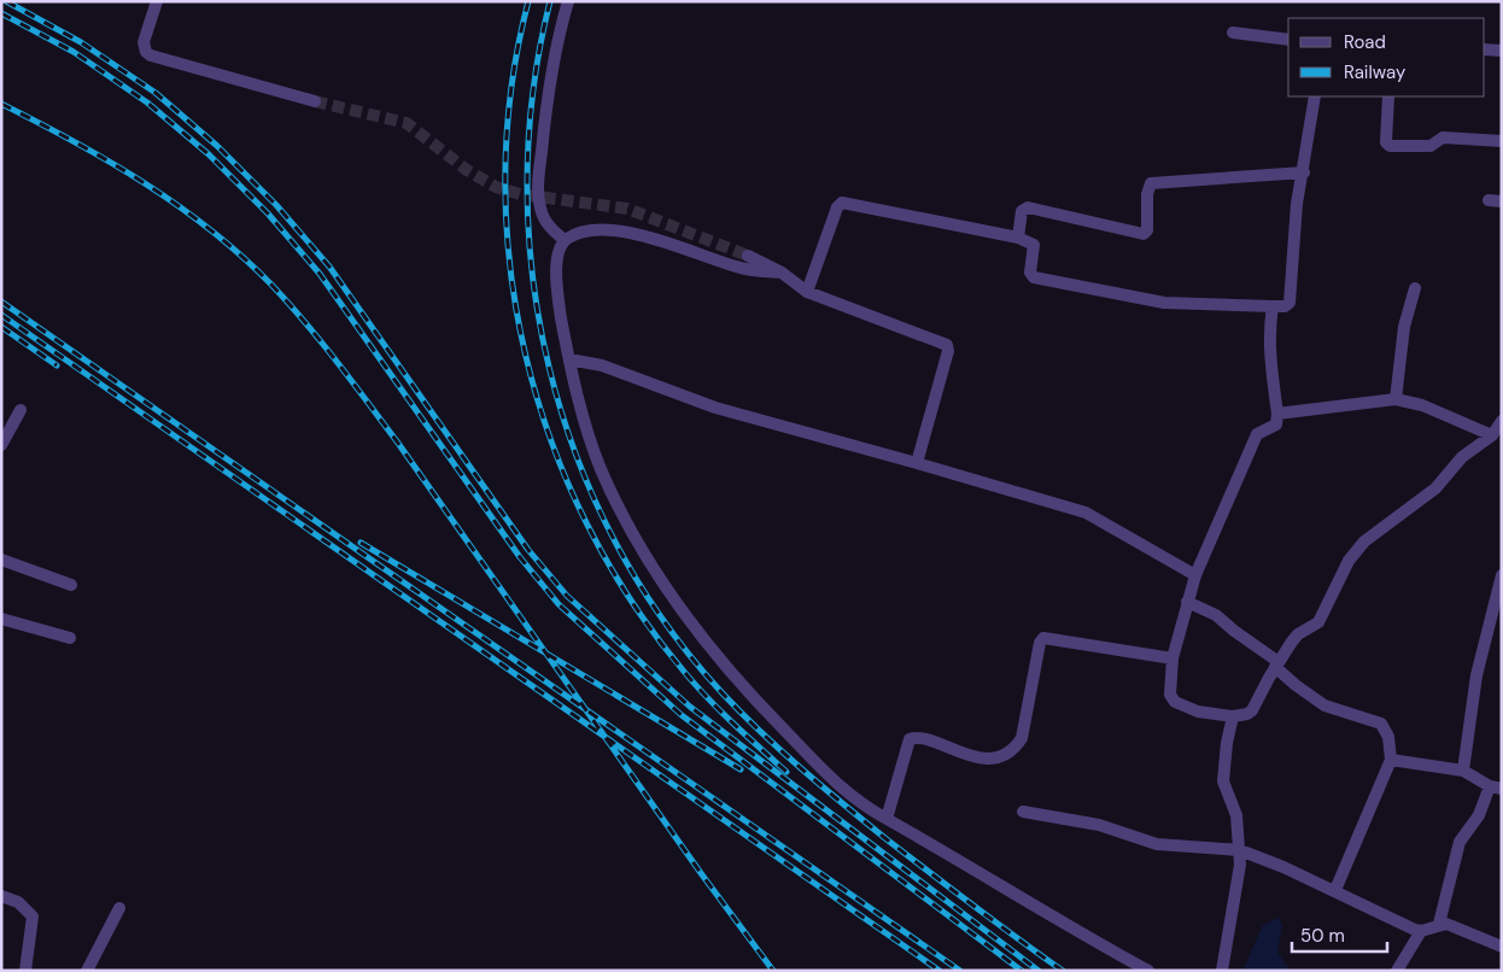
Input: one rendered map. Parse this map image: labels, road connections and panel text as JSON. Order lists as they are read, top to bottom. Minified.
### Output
{"legend":["Road","Railway"],"scale_bar":"50 m"}
